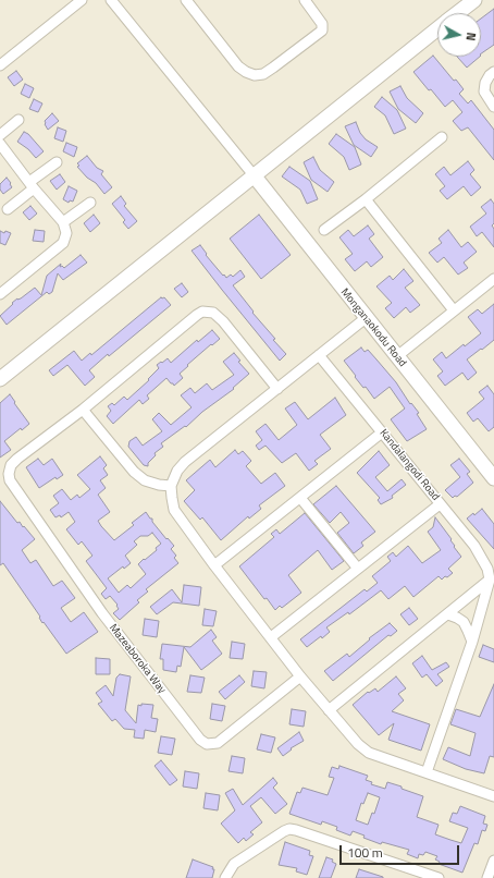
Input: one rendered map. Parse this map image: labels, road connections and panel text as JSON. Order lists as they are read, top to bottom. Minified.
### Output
{"streets":{"street":["Monganaokodu Road","Kandalangodi Road","Mazeaboroka Way"]},"scale_bar":"100 m","north":"right"}
